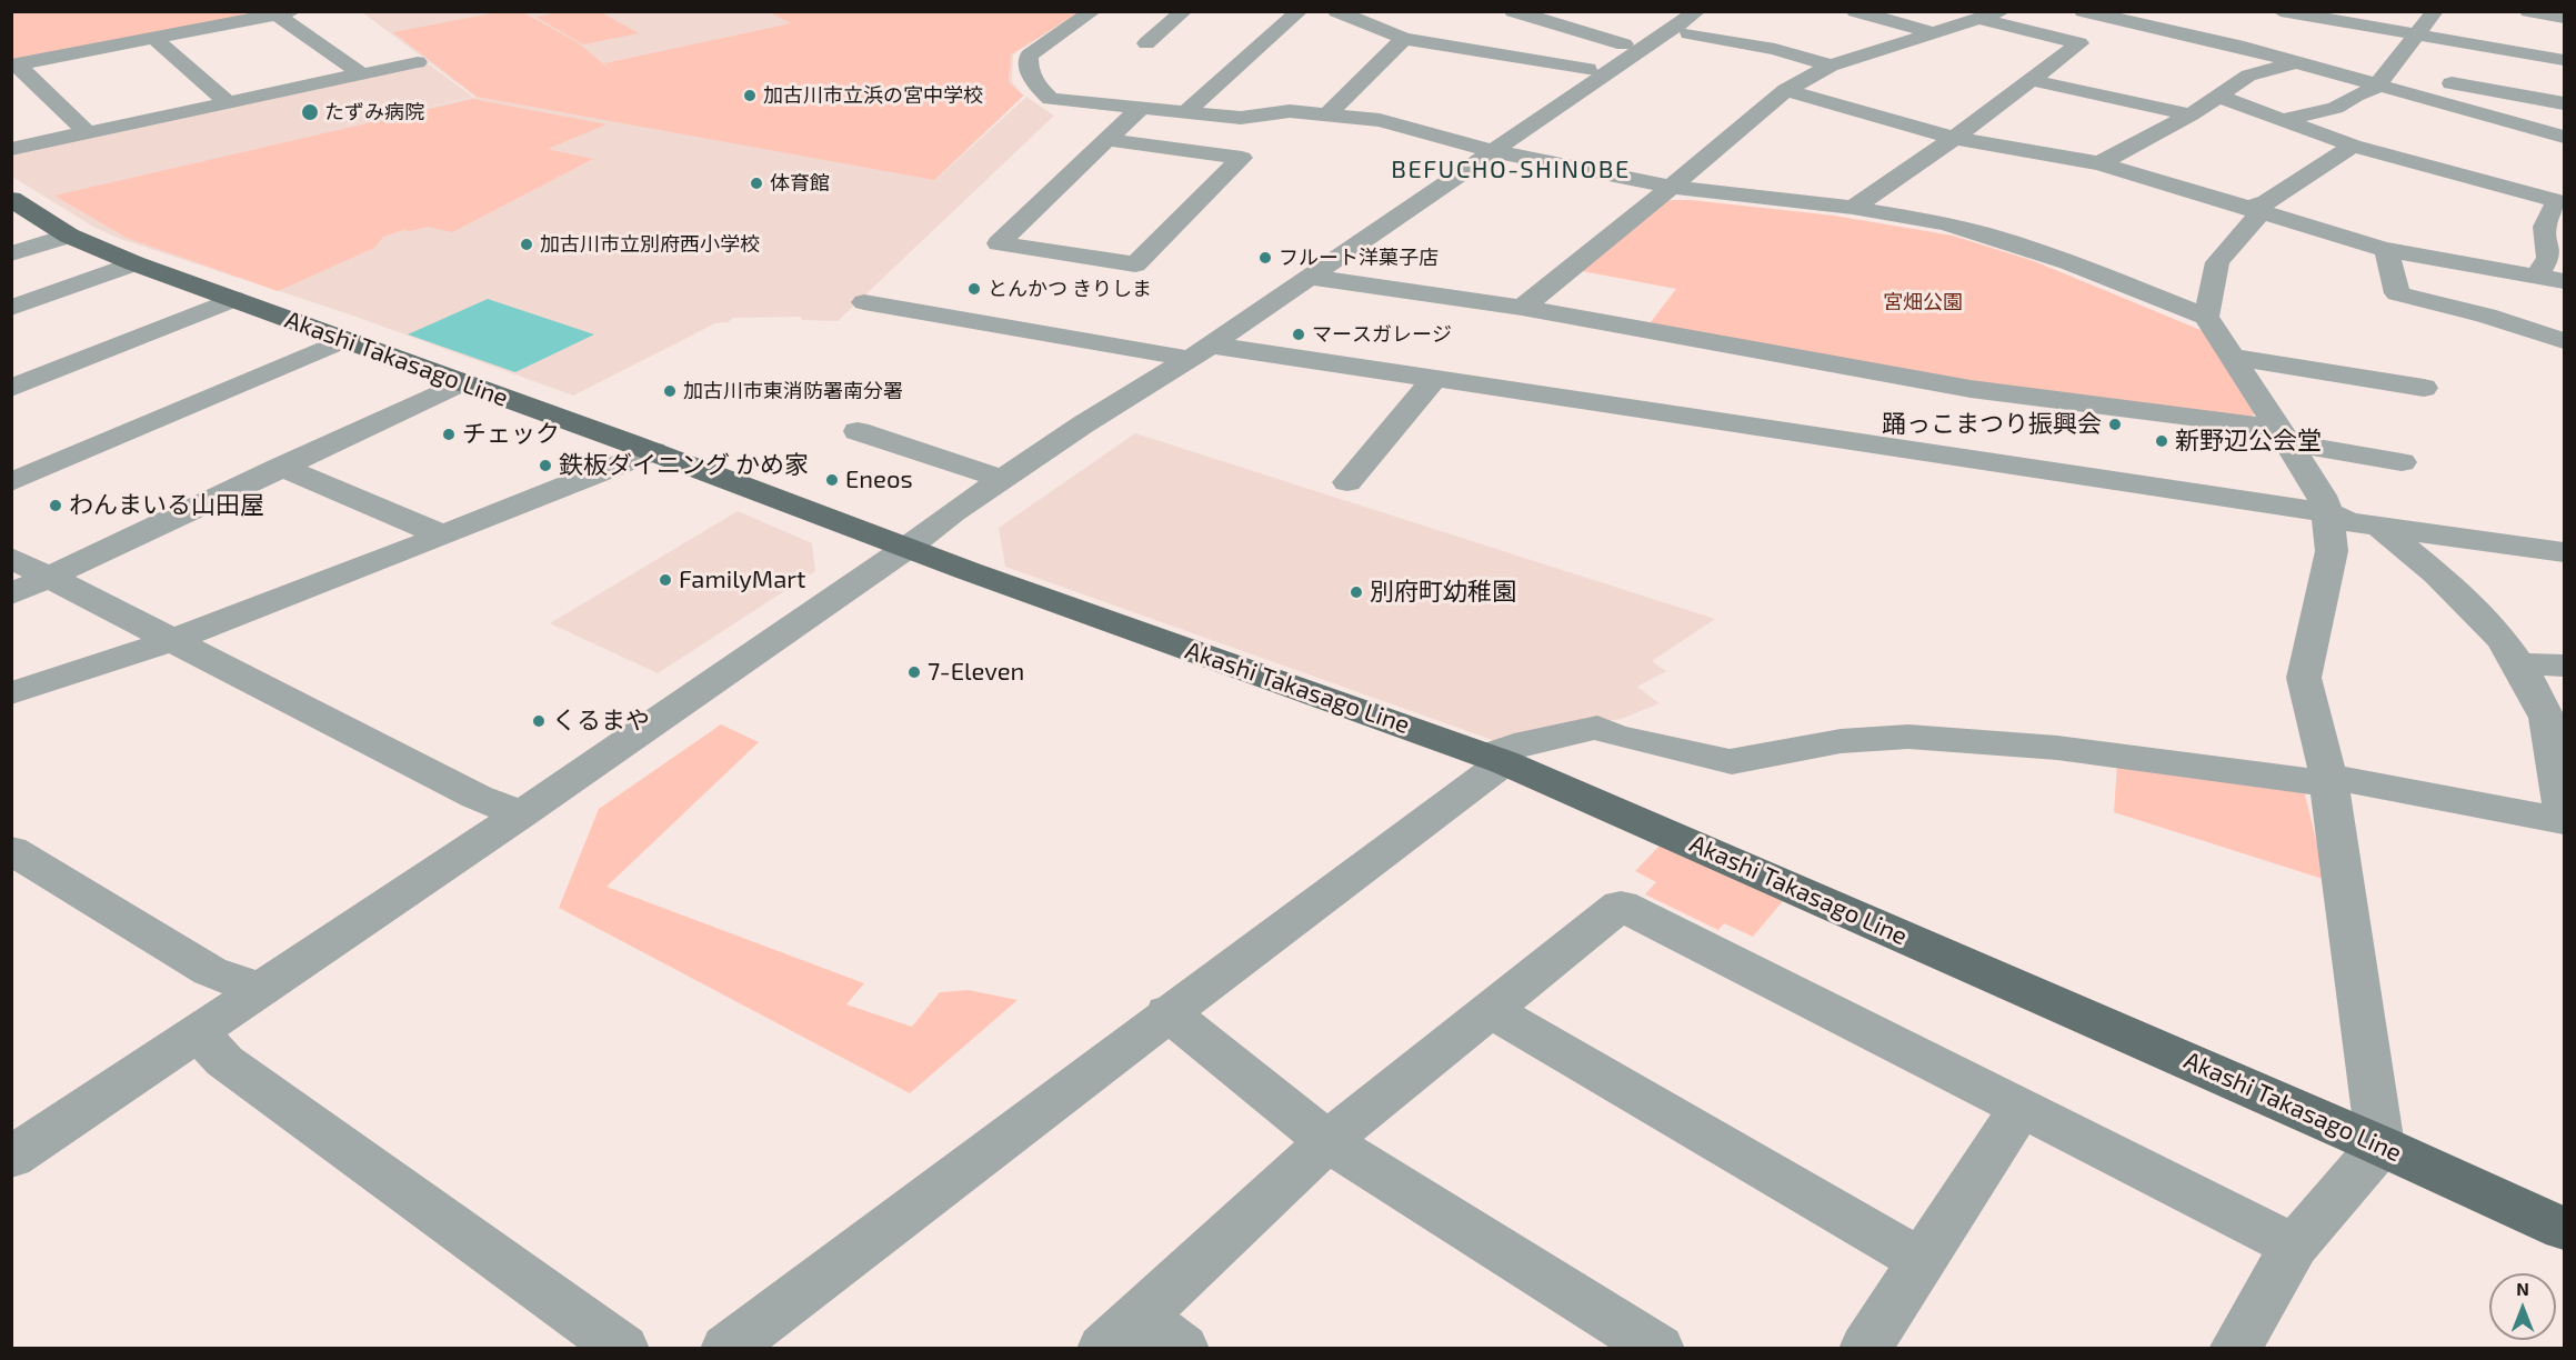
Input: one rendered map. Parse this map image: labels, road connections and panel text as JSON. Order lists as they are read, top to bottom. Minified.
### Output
{"streets":{"main road":["Akashi Takasago Line"]},"districts":["BEFUCHO-SHINOBE"],"parks":["宮畑公園"],"places":["加古川市立浜の宮中学校","たずみ病院","体育館","加古川市立別府西小学校","フルート洋菓子店","とんかつ きりしま","マースガレージ","加古川市東消防署南分署","踊っこまつり振興会","チェック","新野辺公会堂","鉄板ダイニング かめ家","Eneos","わんまいる山田屋","FamilyMart","別府町幼稚園","7-Eleven","くるまや"],"north":"top"}
